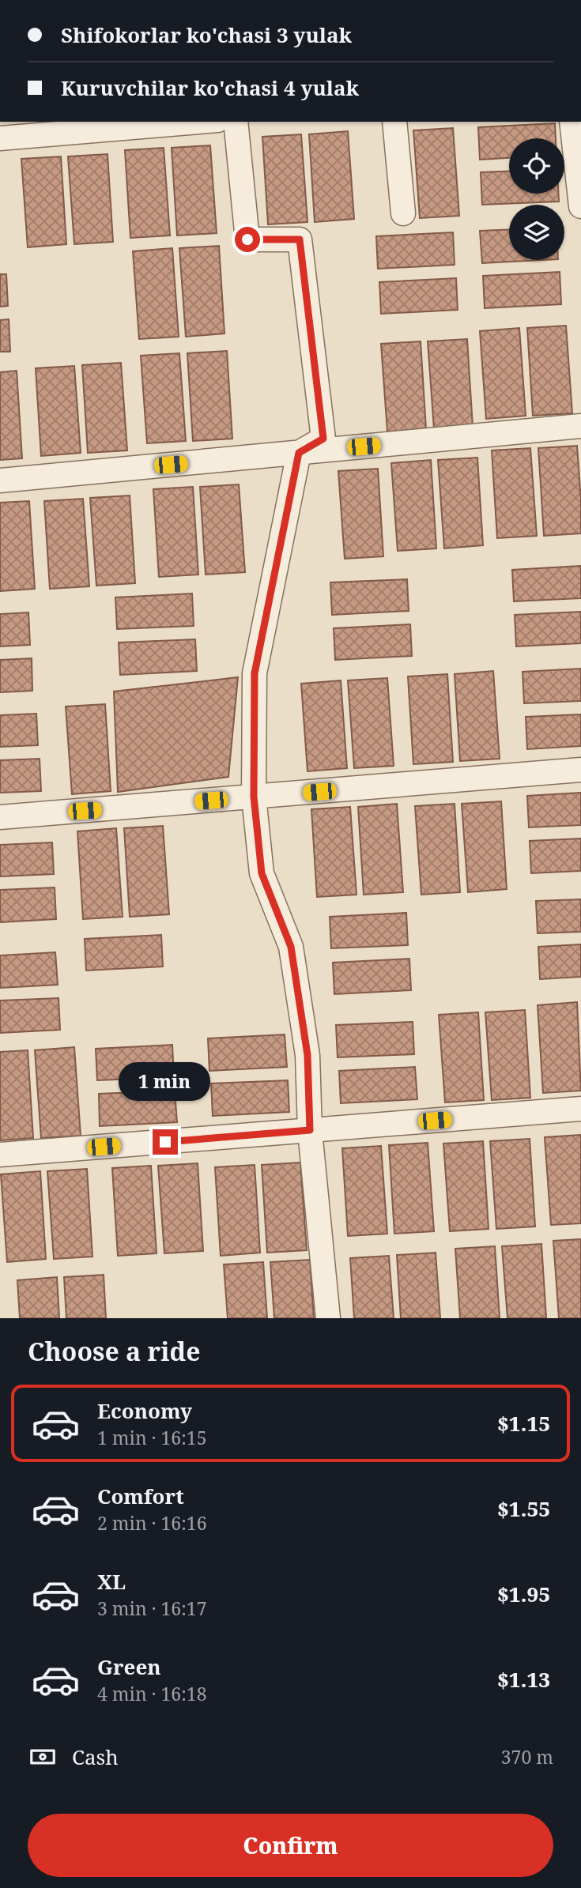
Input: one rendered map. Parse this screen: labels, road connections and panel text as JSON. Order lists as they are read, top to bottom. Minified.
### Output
{"page":{"banner":["Shifokorlar ko'chasi 3 yulak","Kuruvchilar ko'chasi 4 yulak"],"bubble":"1 min","heading":"Choose a ride","list":[{"name":"Economy","note":"1 min · 16:15","value":"$1.15"},{"name":"Comfort","note":"2 min · 16:16","value":"$1.55"},{"name":"XL","note":"3 min · 16:17","value":"$1.95"},{"name":"Green","note":"4 min · 16:18","value":"$1.13"}],"pay":["Cash","370 m"],"buttons":"Confirm"}}
